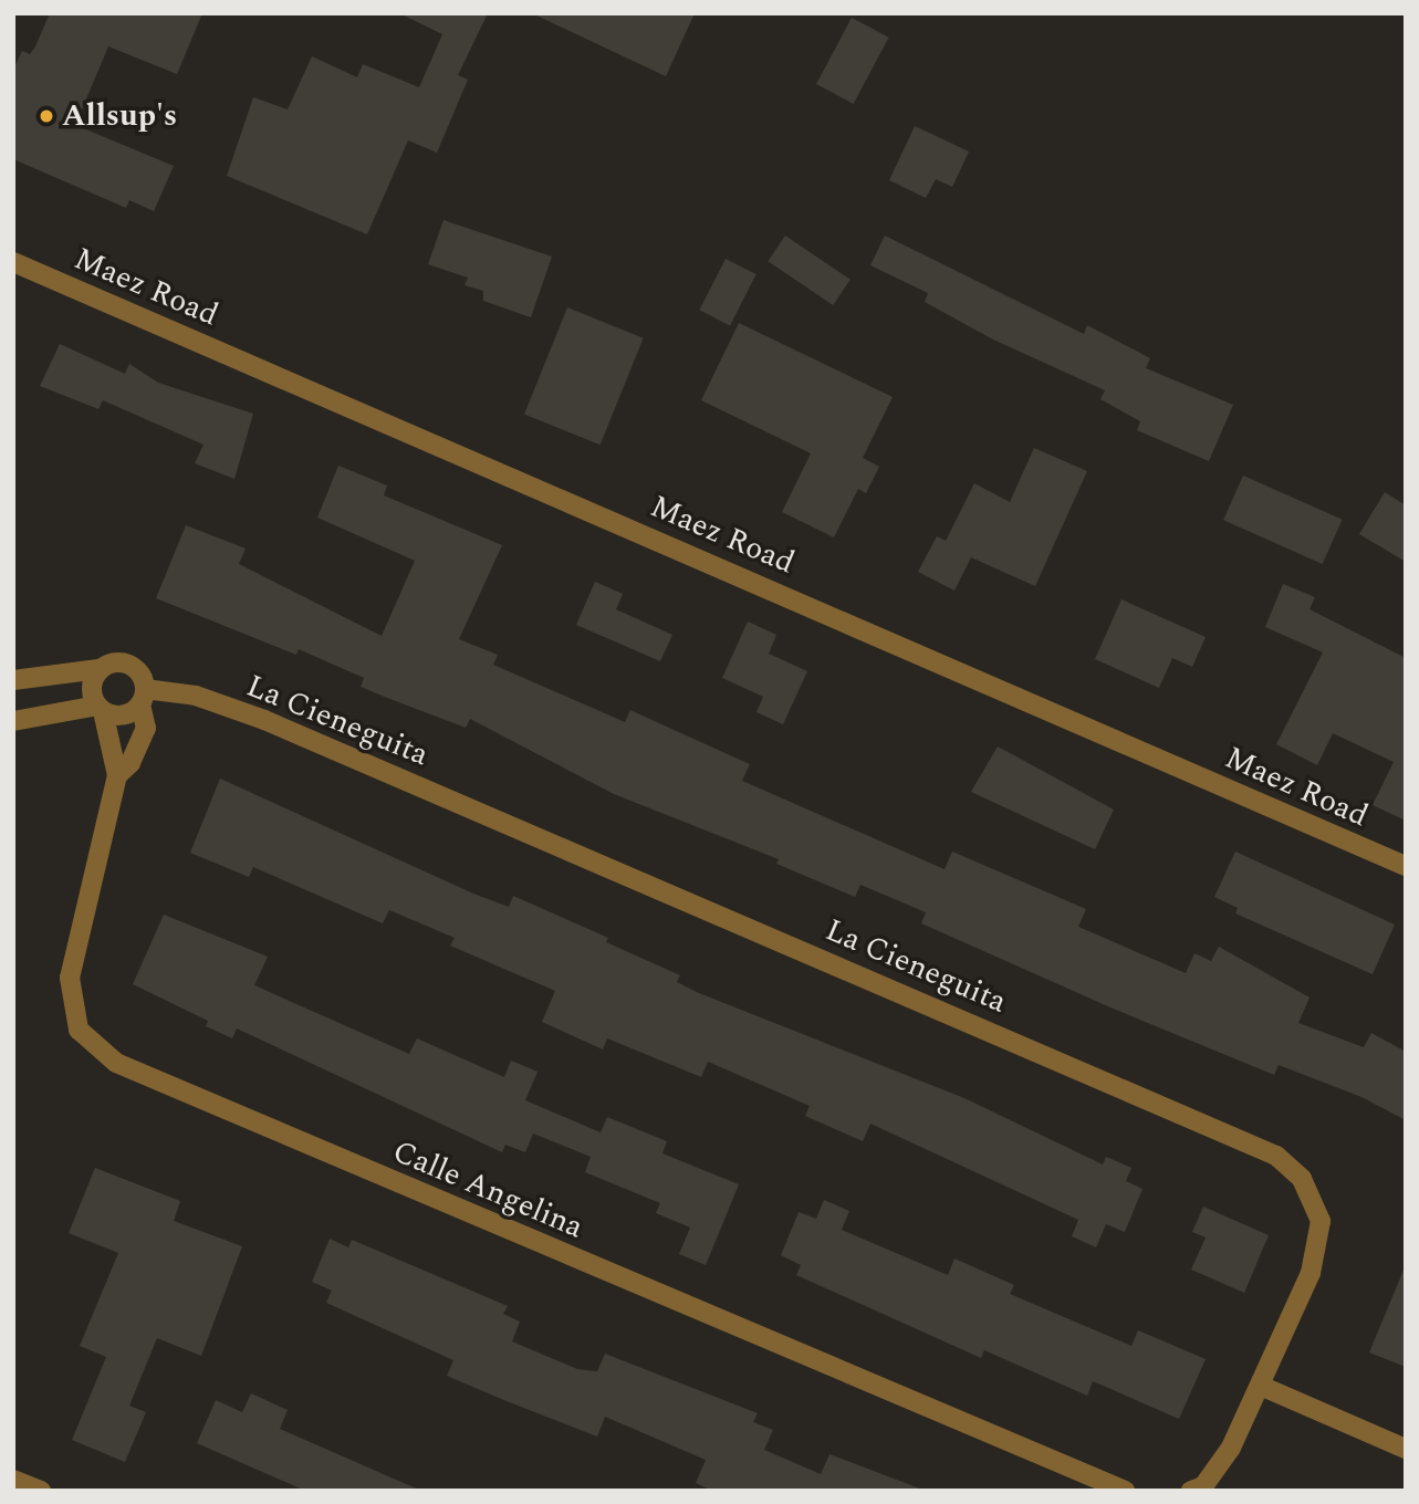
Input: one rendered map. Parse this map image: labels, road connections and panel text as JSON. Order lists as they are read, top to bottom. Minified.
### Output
{"streets":{"street":["Maez Road","La Cieneguita","Calle Angelina"]},"crossings":[["La Cieneguita","Calle Angelina"]],"places":["Allsup's"]}
